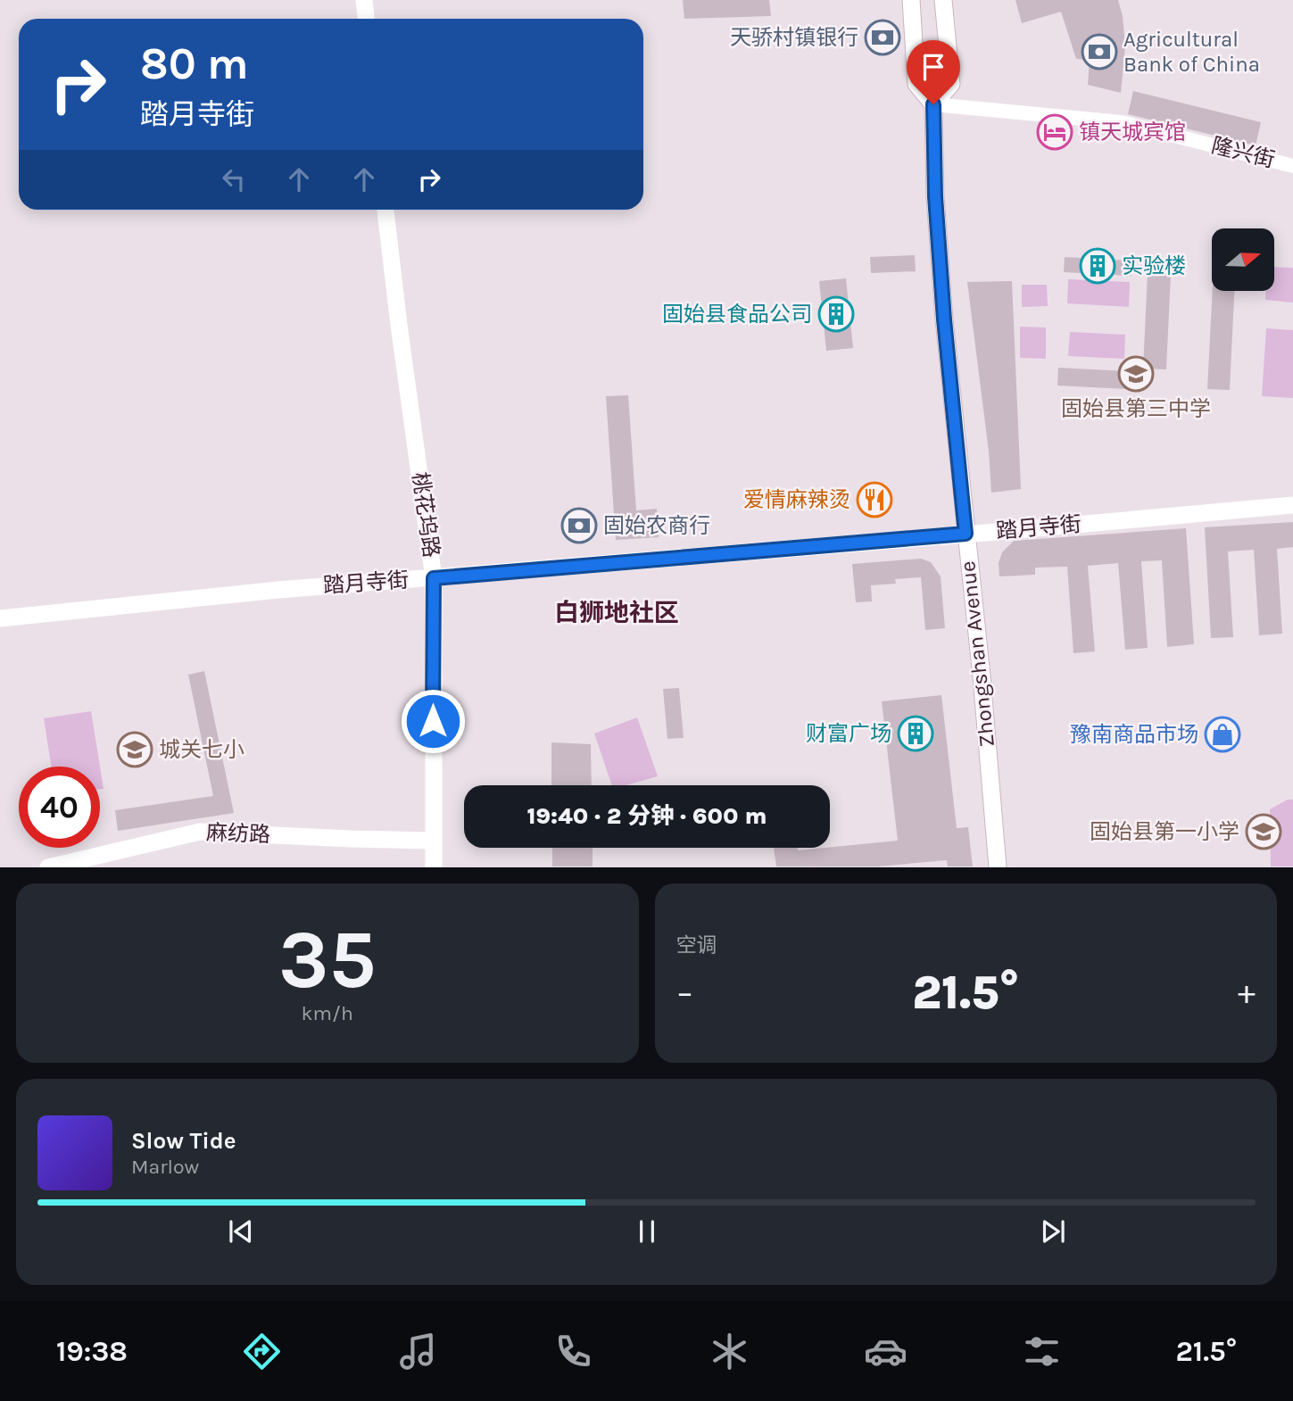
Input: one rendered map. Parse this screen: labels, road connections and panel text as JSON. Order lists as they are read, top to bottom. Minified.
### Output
{"streets":{"street":["隆兴街","桃花坞路","踏月寺街","Zhongshan Avenue","麻纺路"]},"crossings":[["隆兴街","Zhongshan Avenue"],["桃花坞路","踏月寺街"],["桃花坞路","麻纺路"],["踏月寺街","Zhongshan Avenue"]],"districts":["白狮地社区"],"places":{"bank":["天骄村镇银行","Agricultural Bank of China","固始农商行"],"hotel":["镇天城宾馆"],"building":["实验楼","固始县食品公司","财富广场"],"school or university":["固始县第三中学","城关七小","固始县第一小学"],"restaurant":["爱情麻辣烫"],"shop":["豫南商品市场"]},"north":"right","page":{"turn":["80 m","踏月寺街"],"limit":"40","trip":"19:40 · 2 分钟 · 600 m","tile":[["35","km/h"],"空调"],"heat":["−","21.5°","+"],"song":["Slow Tide","Marlow"],"tabs":["19:38","21.5°"]}}
